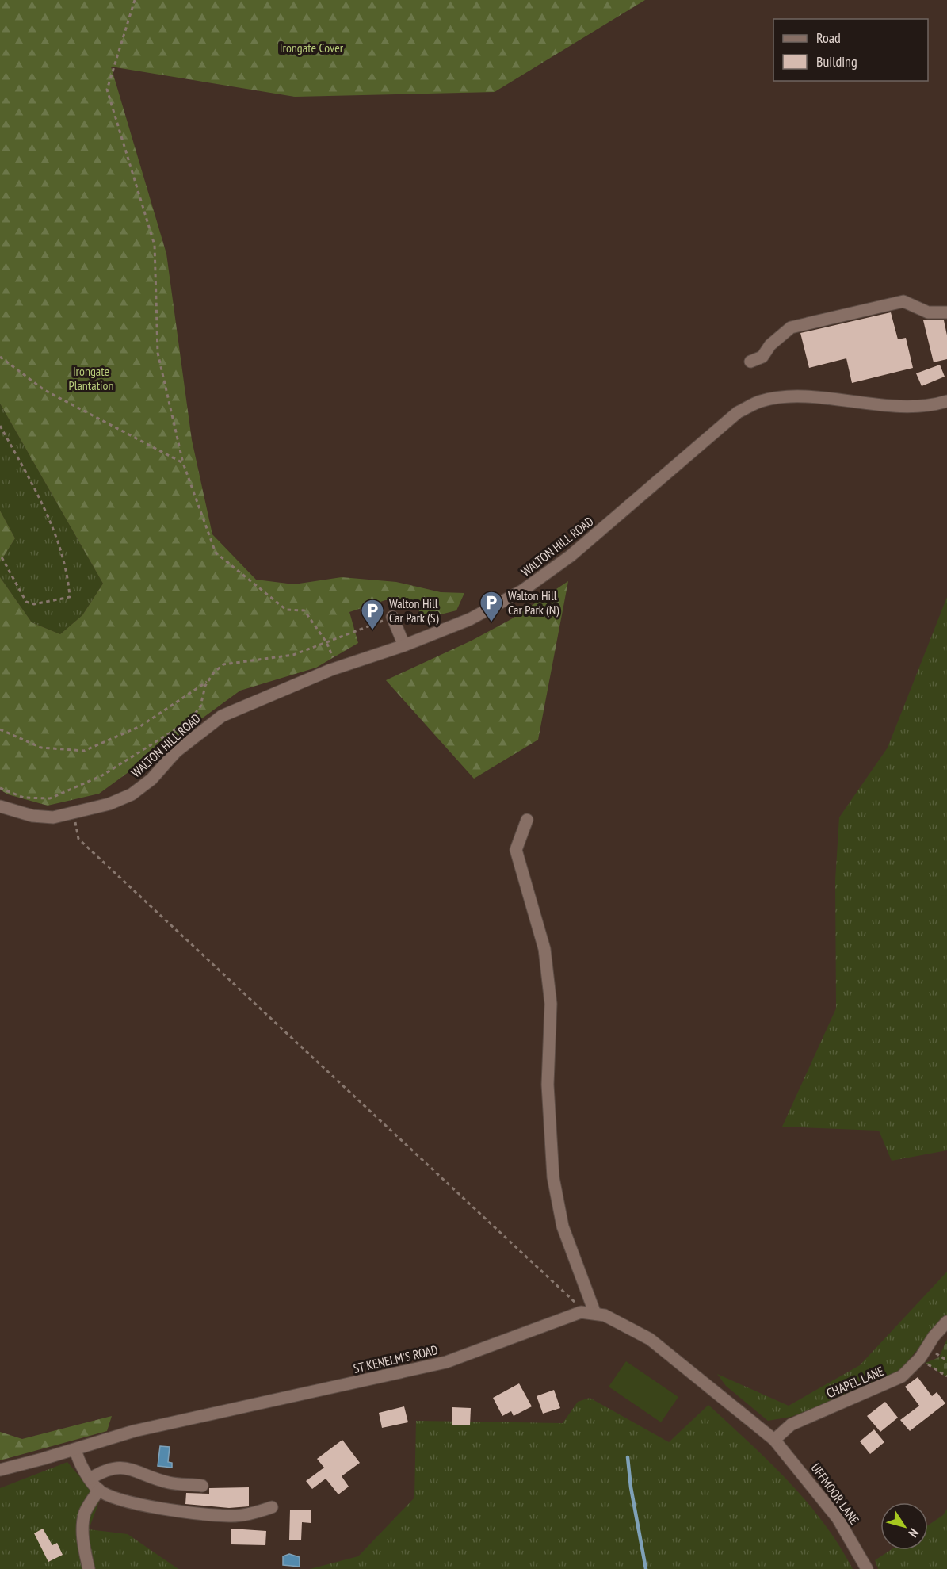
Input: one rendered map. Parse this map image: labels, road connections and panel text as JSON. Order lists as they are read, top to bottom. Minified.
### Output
{"streets":{"street":["WALTON HILL ROAD","ST KENELM'S ROAD","CHAPEL LANE","UFFMOOR LANE"]},"crossings":[["ST KENELM'S ROAD","CHAPEL LANE"],["ST KENELM'S ROAD","UFFMOOR LANE"],["CHAPEL LANE","UFFMOOR LANE"]],"parks":["Irongate Cover","Irongate Plantation"],"places":{"parking":["Walton Hill Car Park (N)","Walton Hill Car Park (S)"]},"legend":["Road","Building"],"north":"bottom right"}
